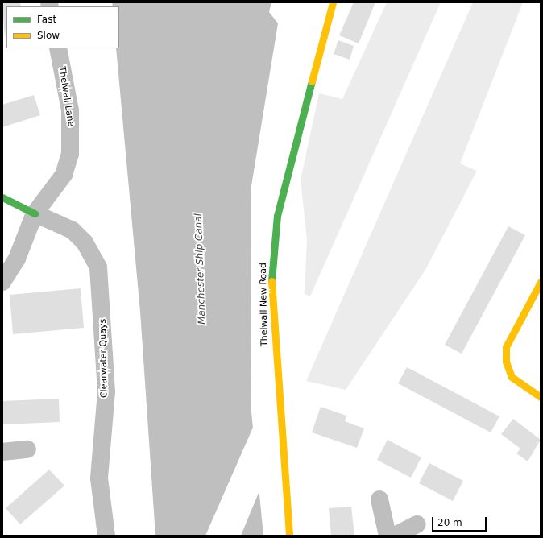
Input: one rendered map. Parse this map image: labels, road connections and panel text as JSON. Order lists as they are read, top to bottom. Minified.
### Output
{"streets":{"main road":["Thelwall New Road"],"street":["Thelwall Lane","Clearwater Quays"]},"crossings":[["Thelwall Lane","Clearwater Quays"]],"water":["Manchester Ship Canal"],"legend":["Fast","Slow"],"scale_bar":"20 m"}
